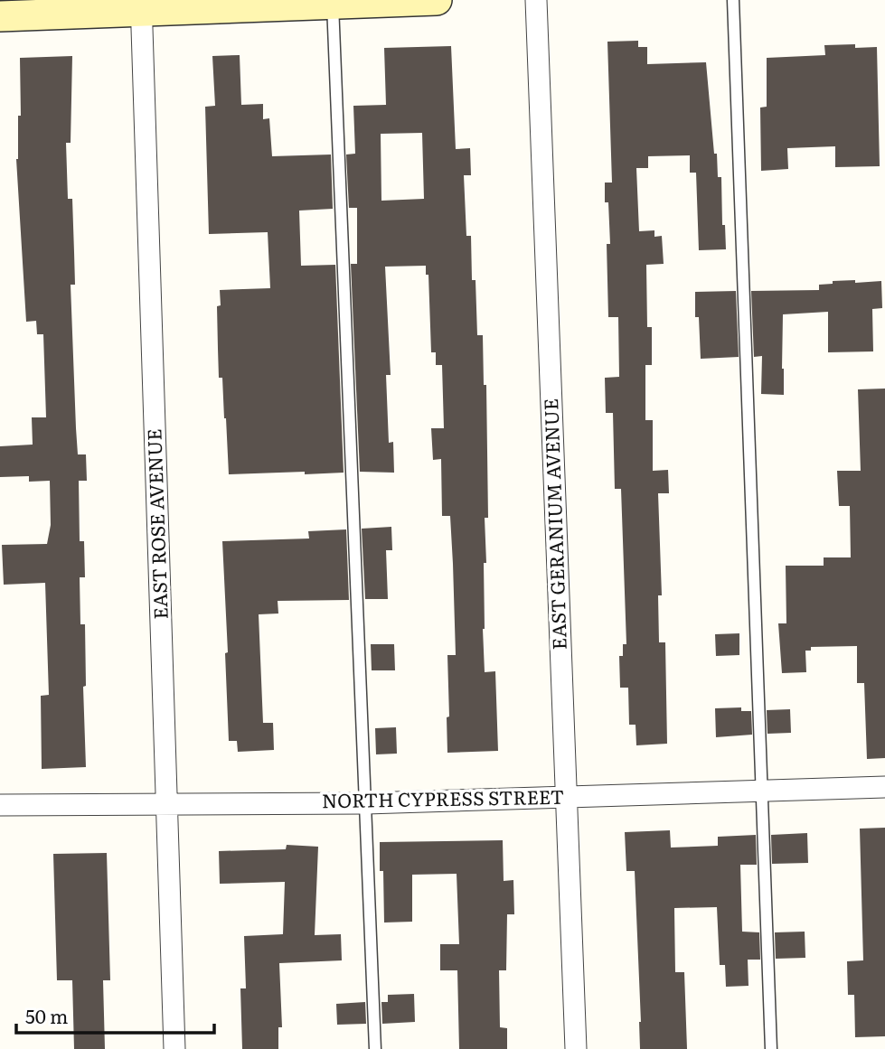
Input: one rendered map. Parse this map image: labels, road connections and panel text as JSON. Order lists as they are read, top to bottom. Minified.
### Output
{"streets":{"street":["EAST ROSE AVENUE","EAST GERANIUM AVENUE","NORTH CYPRESS STREET"]},"crossings":[["EAST ROSE AVENUE","NORTH CYPRESS STREET"],["EAST GERANIUM AVENUE","NORTH CYPRESS STREET"]],"scale_bar":"50 m"}
